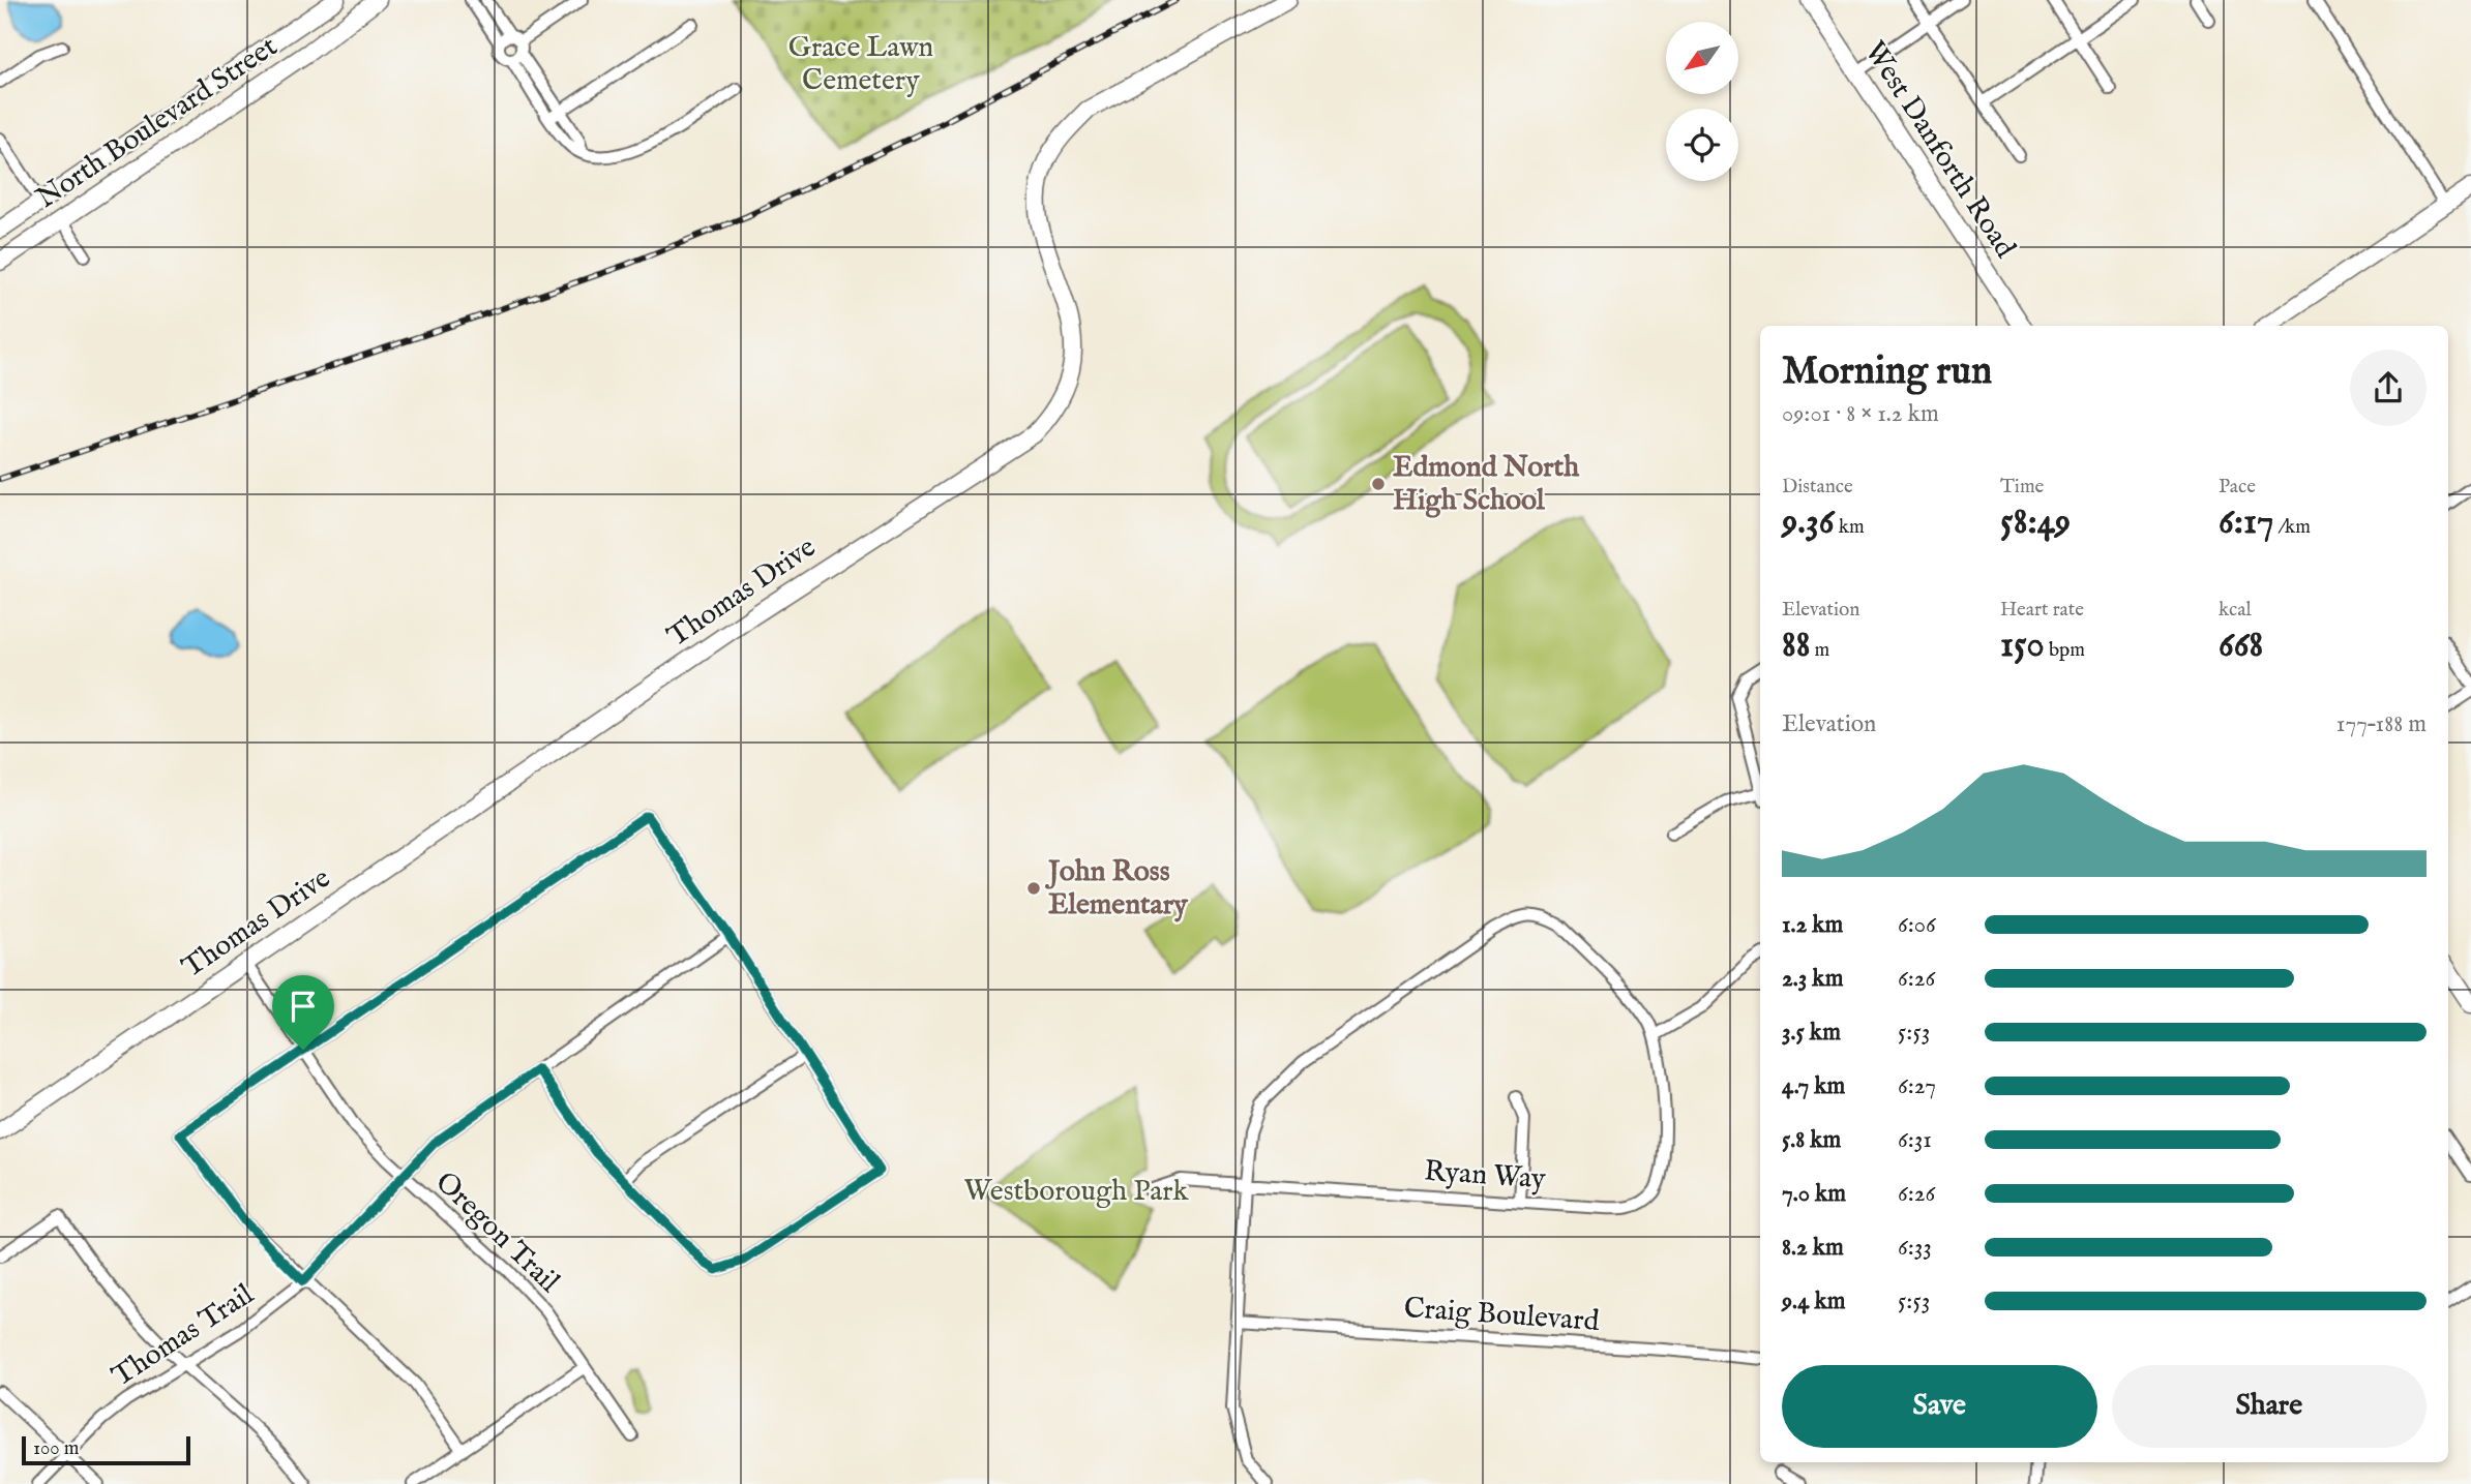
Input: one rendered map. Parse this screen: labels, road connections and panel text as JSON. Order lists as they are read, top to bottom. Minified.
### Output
{"streets":{"street":["North Boulevard Street","West Danforth Road","Thomas Drive","Ryan Way","Oregon Trail","Craig Boulevard","Thomas Trail"]},"crossings":[["Thomas Drive","Oregon Trail"],["Oregon Trail","Thomas Trail"]],"parks":["Grace Lawn Cemetery","Westborough Park"],"places":["Edmond North High School","John Ross Elementary"],"scale_bar":"100 m","north":"bottom left","page":{"heading":["Morning run","09:01 · 8 × 1.2 km"],"stats":[["Distance","9.36 km"],["Time","58:49"],["Pace","6:17 /km"],["Elevation","88 m"],["Heart rate","150 bpm"],["kcal","668"]],"chart":["Elevation","177–188 m"],"list":[{"name":"1.2 km","note":"6:06"},{"name":"2.3 km","note":"6:26"},{"name":"3.5 km","note":"5:53"},{"name":"4.7 km","note":"6:27"},{"name":"5.8 km","note":"6:31"},{"name":"7.0 km","note":"6:26"},{"name":"8.2 km","note":"6:33"},{"name":"9.4 km","note":"5:53"}],"buttons":["Save","Share"],"scale":"100 m"}}
